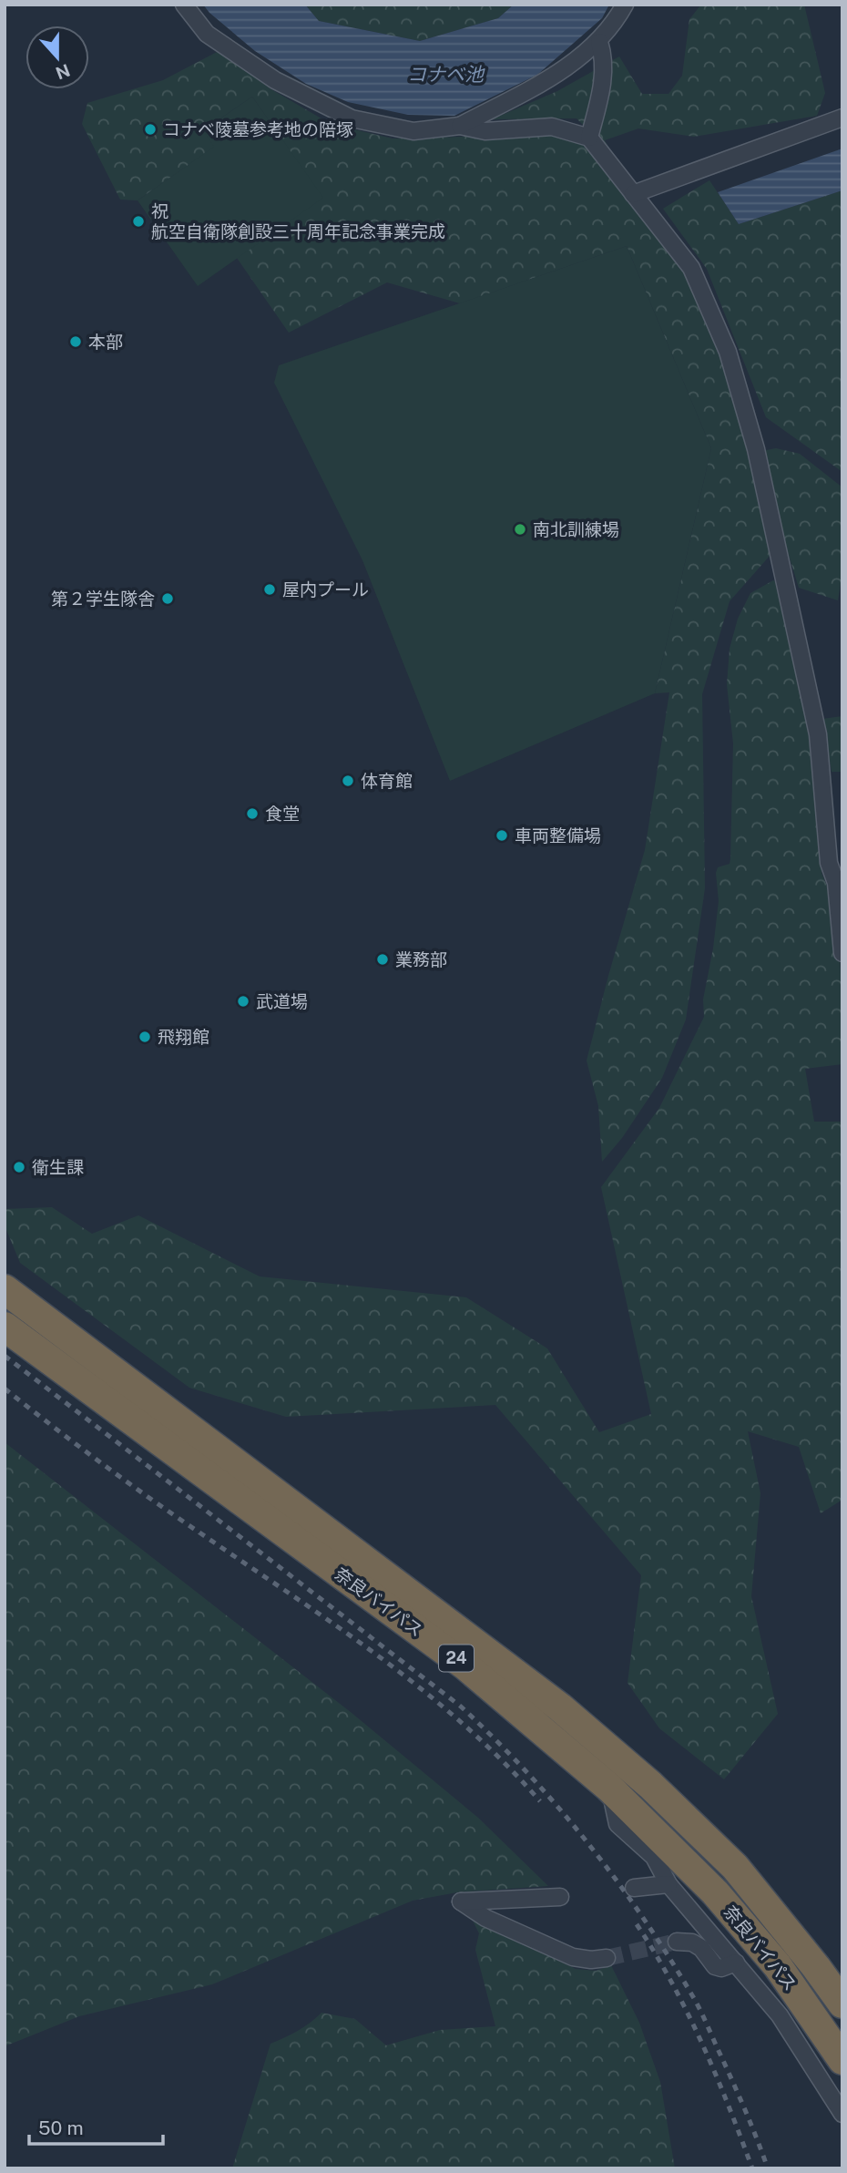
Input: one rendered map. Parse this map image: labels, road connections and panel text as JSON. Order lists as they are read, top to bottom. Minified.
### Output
{"streets":{"highway":["奈良バイパス","24"]},"water":["コナベ池"],"places":["コナベ陵墓参考地の陪塚","祝 航空自衛隊創設三十周年記念事業完成","本部","南北訓練場","屋内プール","第２学生隊舎","体育館","食堂","車両整備場","業務部","武道場","飛翔館","衛生課"],"scale_bar":"50 m","north":"bottom"}
